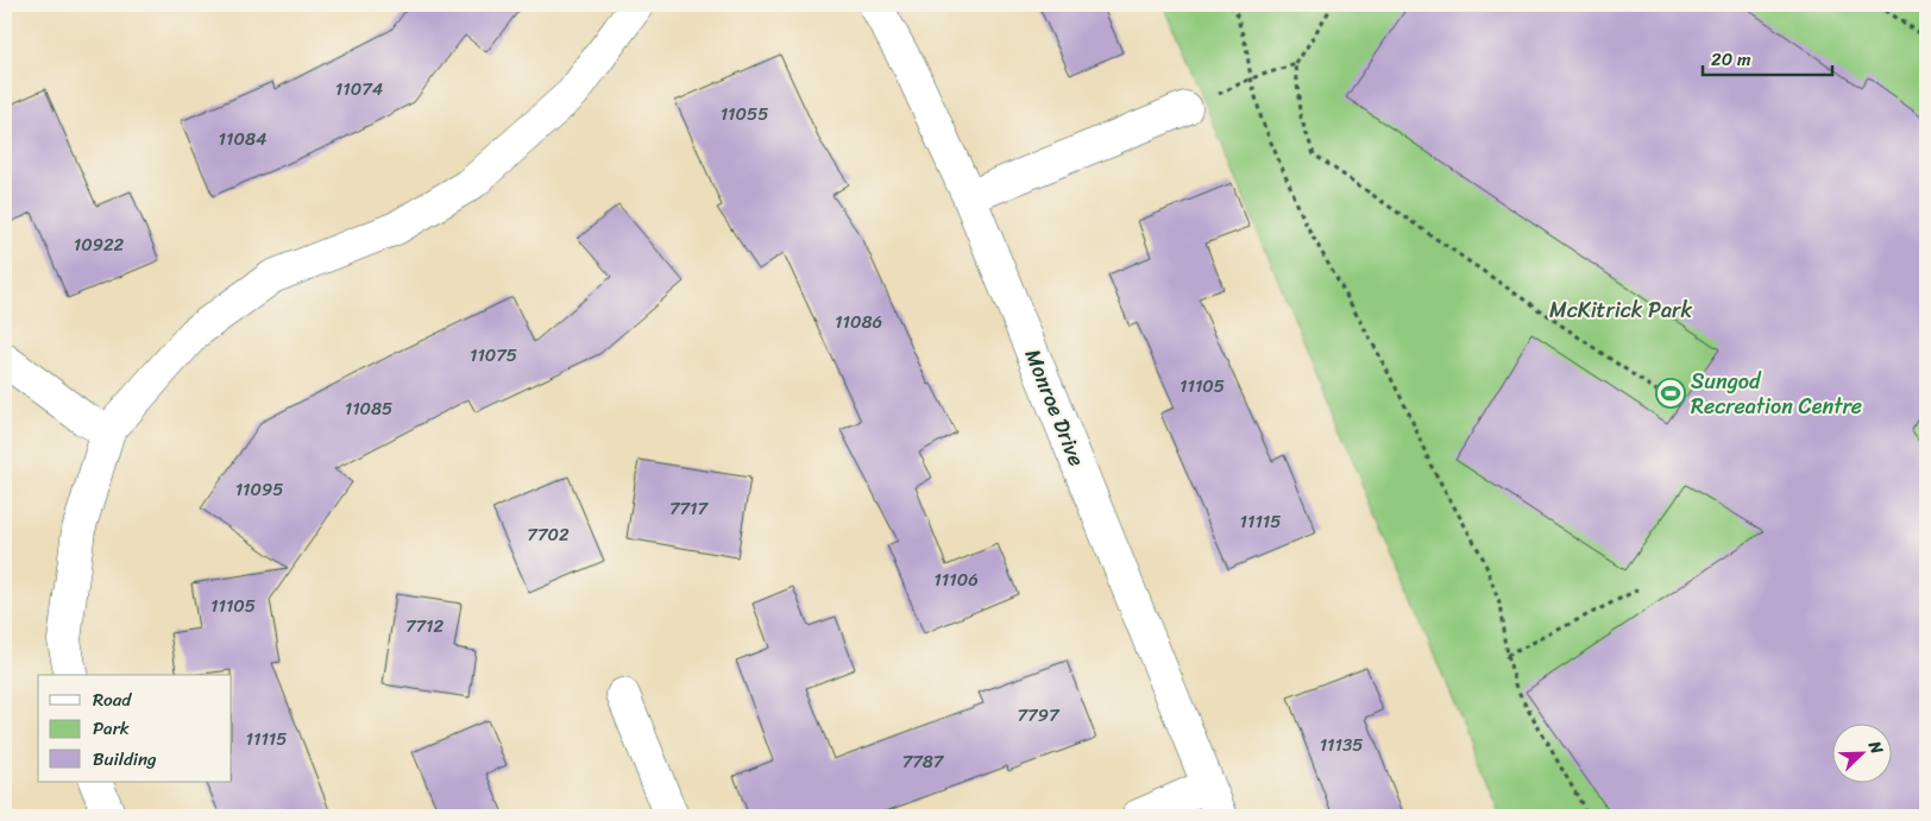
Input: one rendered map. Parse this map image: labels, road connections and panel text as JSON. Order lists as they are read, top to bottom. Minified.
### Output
{"streets":{"street":["Monroe Drive"]},"parks":["McKitrick Park"],"places":{"sports":["Sungod Recreation Centre"]},"house_numbers":["11074","11055","11084","10922","11086","11075","11105","11085","11095","7717","11115","7702","11106","11105","7712","7797","11115","11135","7787"],"legend":["Road","Park","Building"],"scale_bar":"20 m","north":"top right"}
